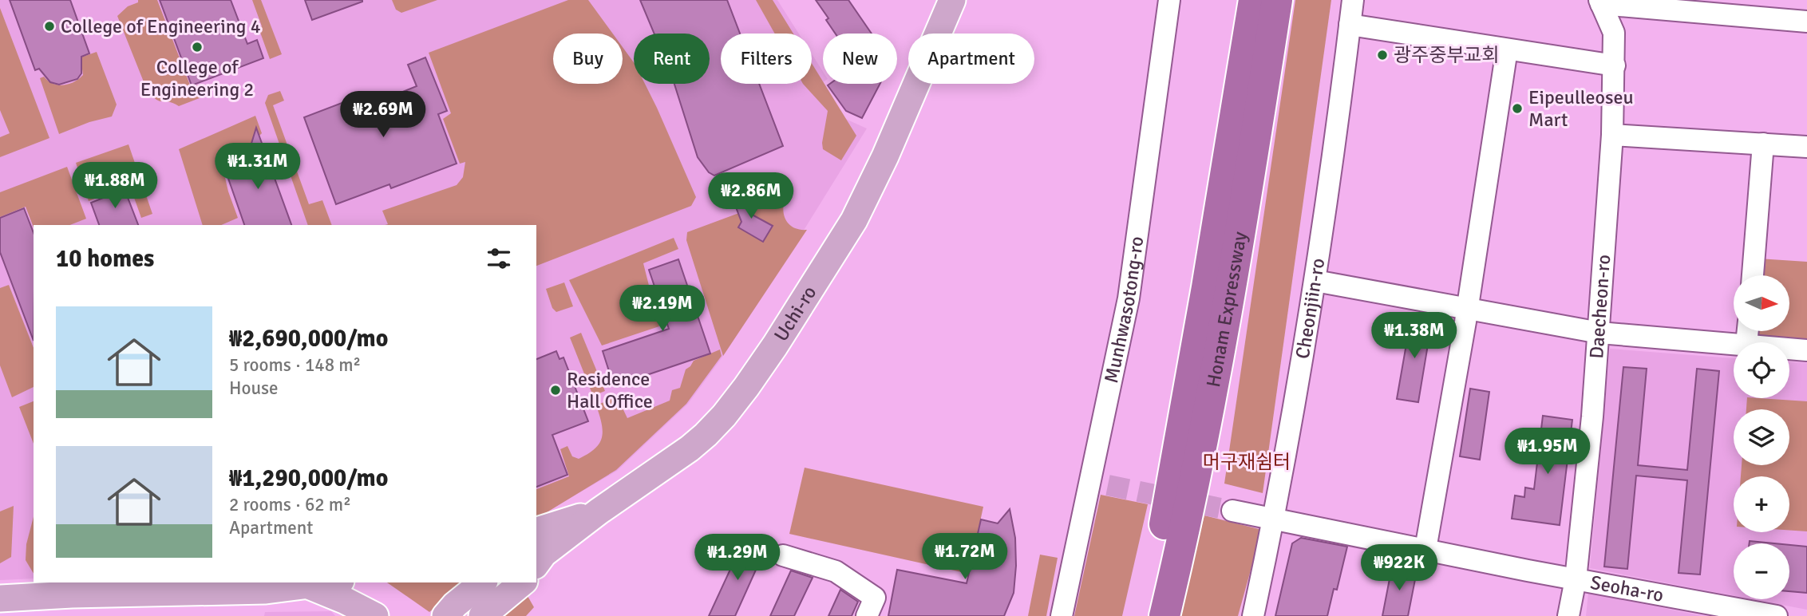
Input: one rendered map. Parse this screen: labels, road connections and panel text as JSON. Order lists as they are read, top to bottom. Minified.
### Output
{"streets":{"highway":["Honam Expressway"],"main road":["Uchi-ro"],"street":["Daecheon-ro","Cheonjiin-ro","Munhwasotong-ro","Seoha-ro"]},"crossings":[["Daecheon-ro","Seoha-ro"],["Cheonjiin-ro","Seoha-ro"]],"parks":["머구재쉼터"],"places":["College of Engineering 4","College of Engineering 2","광주중부교회","Eipeulleoseu Mart","Residence Hall Office"],"north":"right","page":{"chip":["Buy","Rent","Filters","New","Apartment"],"price":["₩2.69M","₩1.31M","₩1.88M","₩2.86M","₩2.19M","₩1.38M","₩1.95M","₩1.72M","₩1.29M","₩922K"],"heading":"10 homes","map_buttons":["+","−"],"list":[{"name":"₩2,690,000/mo","note":"5 rooms · 148 m² · House"},{"name":"₩1,290,000/mo","note":"2 rooms · 62 m² · Apartment"}]}}
